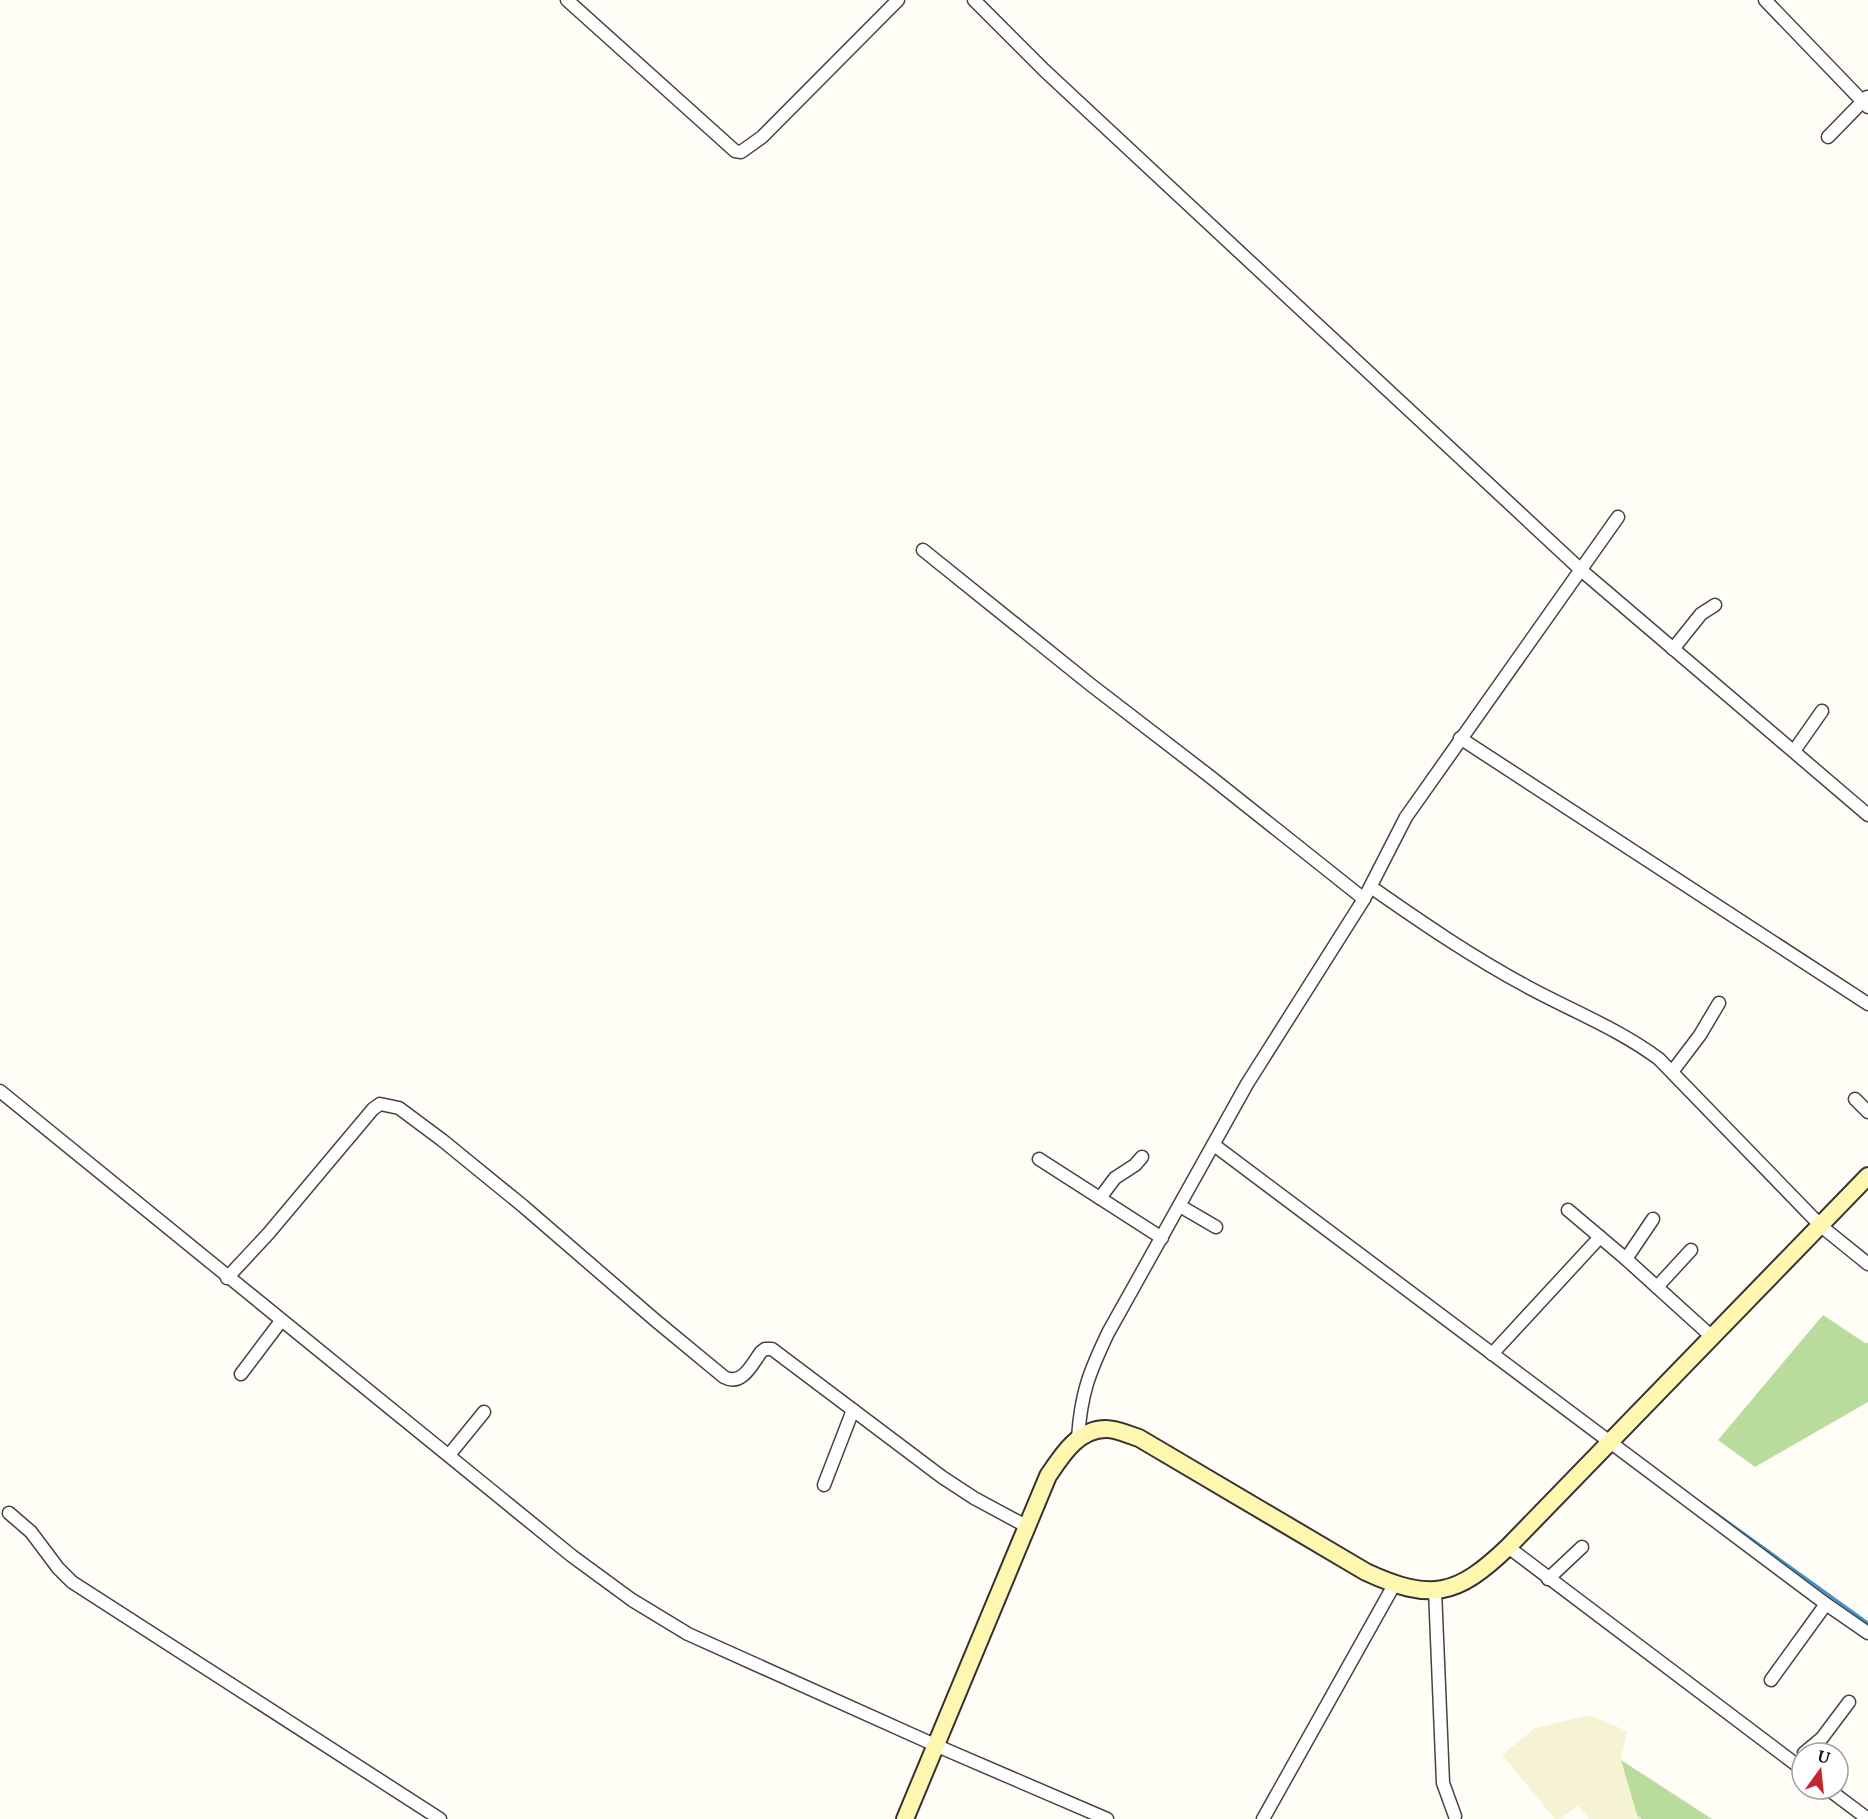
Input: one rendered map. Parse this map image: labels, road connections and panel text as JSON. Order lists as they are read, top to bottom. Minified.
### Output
{"north":"top"}
